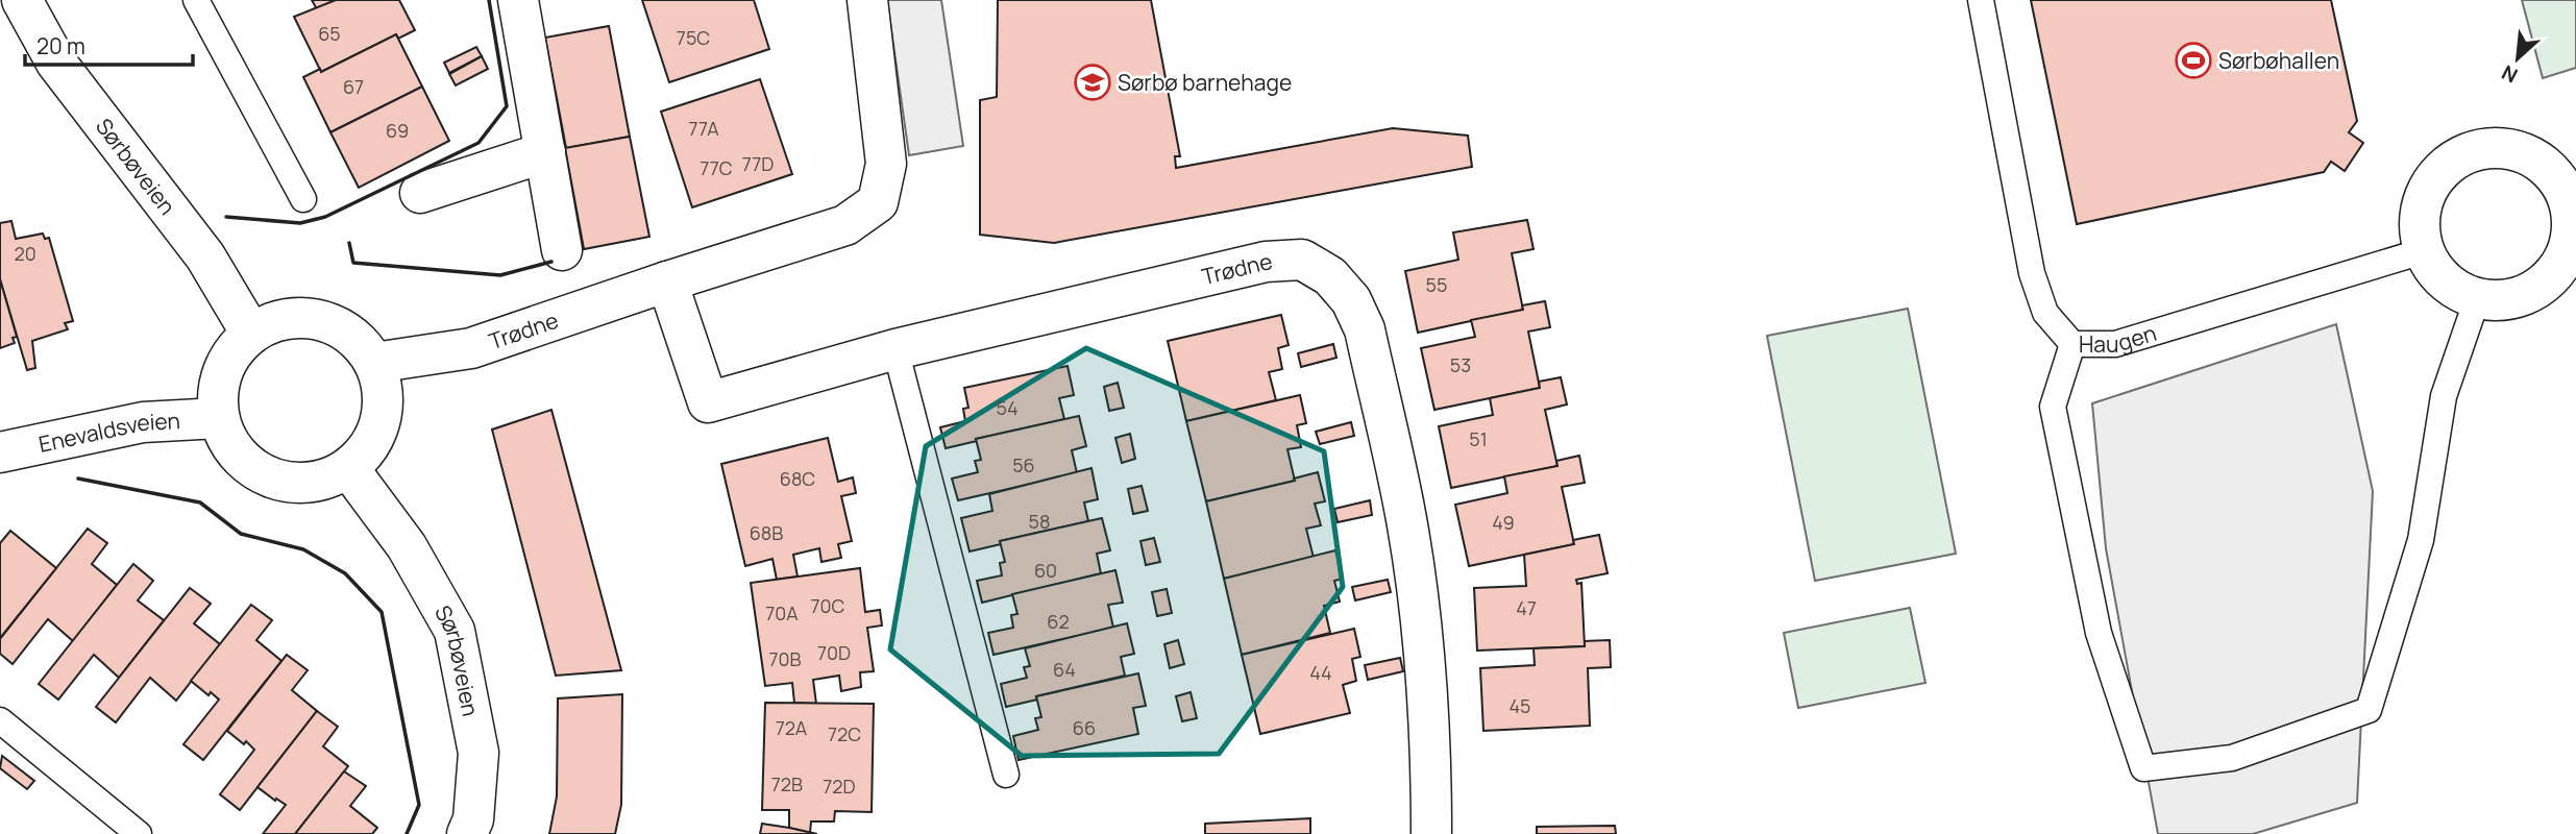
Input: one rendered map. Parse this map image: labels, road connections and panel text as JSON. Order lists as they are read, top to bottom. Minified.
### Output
{"streets":{"street":["Sørbøveien","Trødne","Enevaldsveien"],"lane":["Haugen"]},"crossings":[["Sørbøveien","Trødne"],["Sørbøveien","Enevaldsveien"],["Trødne","Enevaldsveien"]],"places":{"sports":["Sørbøhallen"],"school or university":["Sørbø barnehage"]},"house_numbers":["65","75C","67","77A","69","77D","77C","20","55","53","54","51","56","68C","58","49","68B","60","70C","47","70A","62","70D","70B","64","44","45","72A","66","72C","72B","72D"],"scale_bar":"20 m","north":"bottom left"}
